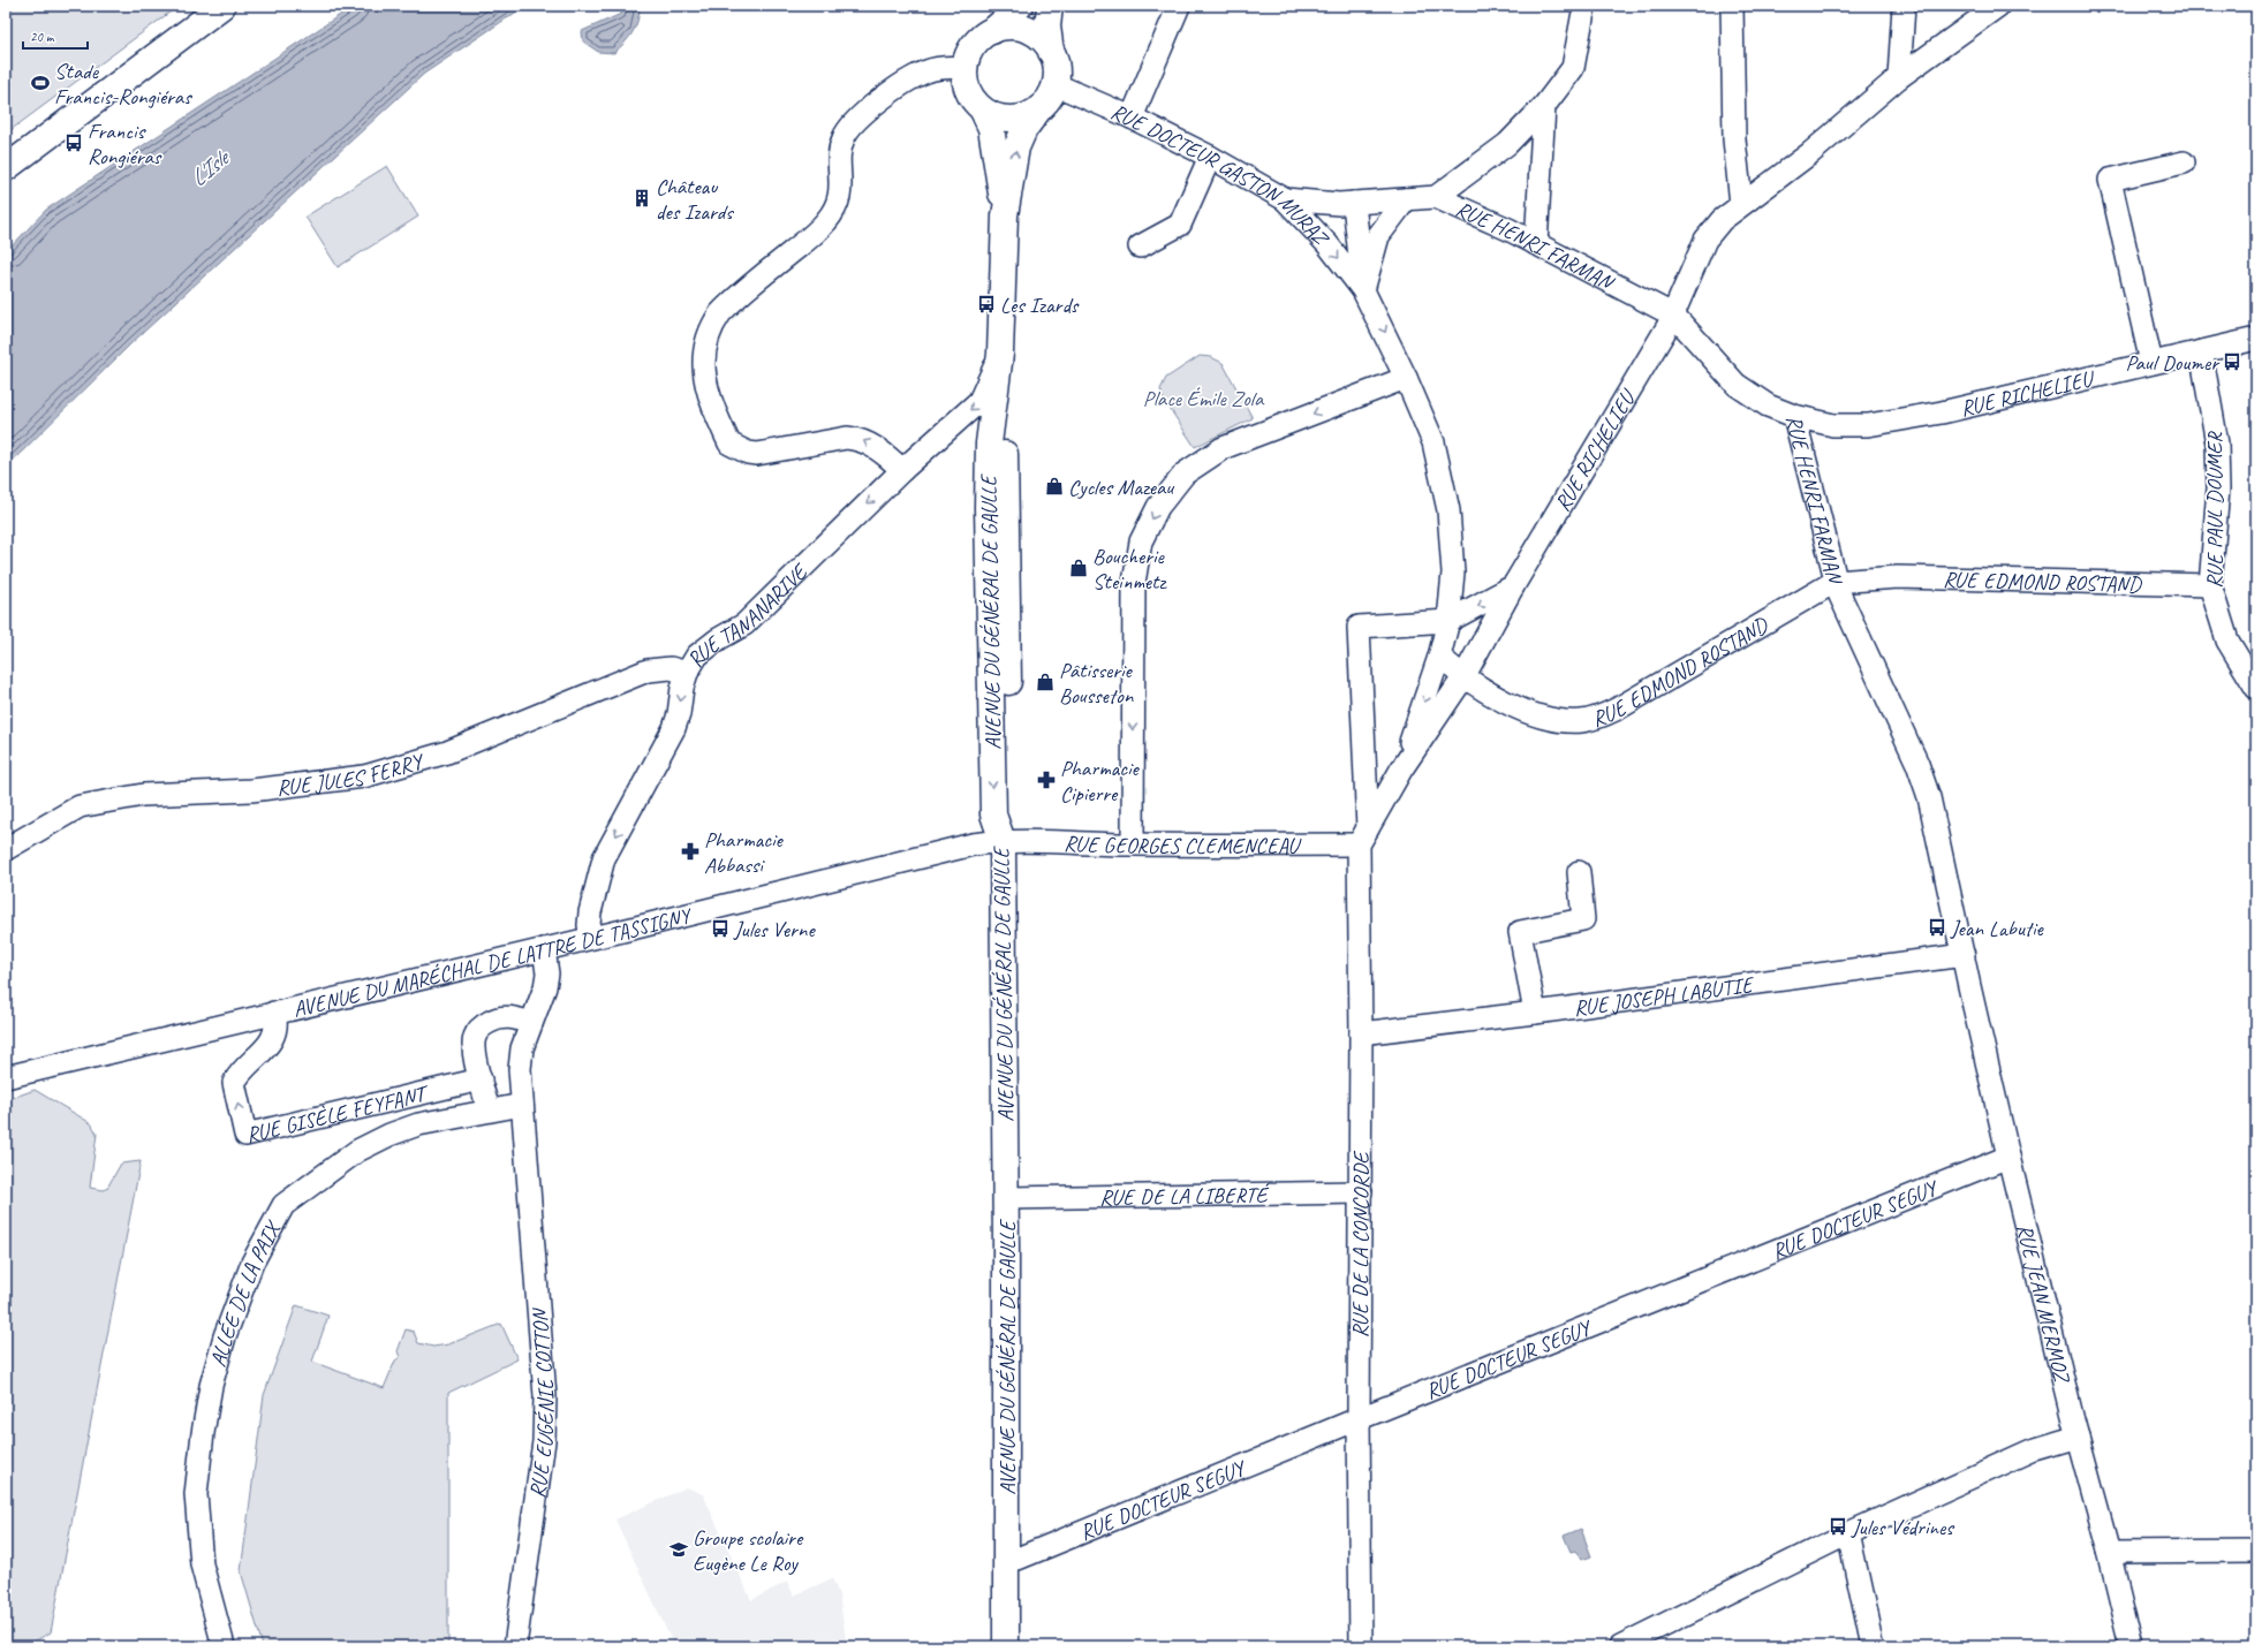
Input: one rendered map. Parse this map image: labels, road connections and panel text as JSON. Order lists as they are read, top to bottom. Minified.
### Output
{"streets":{"main road":["AVENUE DU GÉNÉRAL DE GAULLE"],"street":["RUE DOCTEUR GASTON MURAZ","RUE HENRI FARMAN","RUE RICHELIEU","RUE PAUL DOUMER","RUE EDMOND ROSTAND","RUE TANANARIVE","RUE JULES FERRY","RUE GEORGES CLEMENCEAU","AVENUE DU MARÉCHAL DE LATTRE DE TASSIGNY","RUE JOSEPH LABUTIE","RUE GISÈLE FEYFANT","RUE DE LA LIBERTÉ","RUE DOCTEUR SEGUY","RUE DE LA CONCORDE","ALLÉE DE LA PAIX","RUE JEAN MERMOZ","RUE EUGÉNIE COTTON"]},"crossings":[["RUE HENRI FARMAN","RUE RICHELIEU"],["RUE HENRI FARMAN","RUE EDMOND ROSTAND"],["RUE HENRI FARMAN","RUE JOSEPH LABUTIE"],["RUE HENRI FARMAN","RUE JEAN MERMOZ"],["RUE RICHELIEU","RUE PAUL DOUMER"],["RUE RICHELIEU","RUE EDMOND ROSTAND"],["RUE PAUL DOUMER","RUE EDMOND ROSTAND"],["AVENUE DU GÉNÉRAL DE GAULLE","RUE TANANARIVE"],["AVENUE DU GÉNÉRAL DE GAULLE","RUE GEORGES CLEMENCEAU"],["AVENUE DU GÉNÉRAL DE GAULLE","AVENUE DU MARÉCHAL DE LATTRE DE TASSIGNY"],["AVENUE DU GÉNÉRAL DE GAULLE","RUE DE LA LIBERTÉ"],["AVENUE DU GÉNÉRAL DE GAULLE","RUE DOCTEUR SEGUY"],["RUE TANANARIVE","RUE JULES FERRY"],["RUE TANANARIVE","AVENUE DU MARÉCHAL DE LATTRE DE TASSIGNY"],["RUE GEORGES CLEMENCEAU","AVENUE DU MARÉCHAL DE LATTRE DE TASSIGNY"],["RUE GEORGES CLEMENCEAU","RUE DE LA CONCORDE"],["AVENUE DU MARÉCHAL DE LATTRE DE TASSIGNY","RUE GISÈLE FEYFANT"],["AVENUE DU MARÉCHAL DE LATTRE DE TASSIGNY","RUE EUGÉNIE COTTON"],["RUE JOSEPH LABUTIE","RUE DE LA CONCORDE"],["RUE JOSEPH LABUTIE","RUE JEAN MERMOZ"],["RUE DE LA LIBERTÉ","RUE DE LA CONCORDE"],["RUE DOCTEUR SEGUY","RUE DE LA CONCORDE"],["RUE DOCTEUR SEGUY","RUE JEAN MERMOZ"],["ALLÉE DE LA PAIX","RUE EUGÉNIE COTTON"]],"one_way":["RUE DOCTEUR GASTON MURAZ","RUE TANANARIVE"],"water":["L'Isle"],"parks":["Place Émile Zola"],"places":{"sports":["Stade Francis-Rongiéras"],"bus stop":["Francis Rongiéras","Les Izards","Paul Doumer","Jean Labutie","Jules Verne","Jules Védrines"],"building":["Château des Izards"],"shop":["Cycles Mazeau","Boucherie Steinmetz","Pâtisserie Bousseton"],"pharmacy":["Pharmacie Cipierre","Pharmacie Abbassi"],"school or university":["Groupe scolaire Eugène Le Roy"]},"scale_bar":"20 m"}
